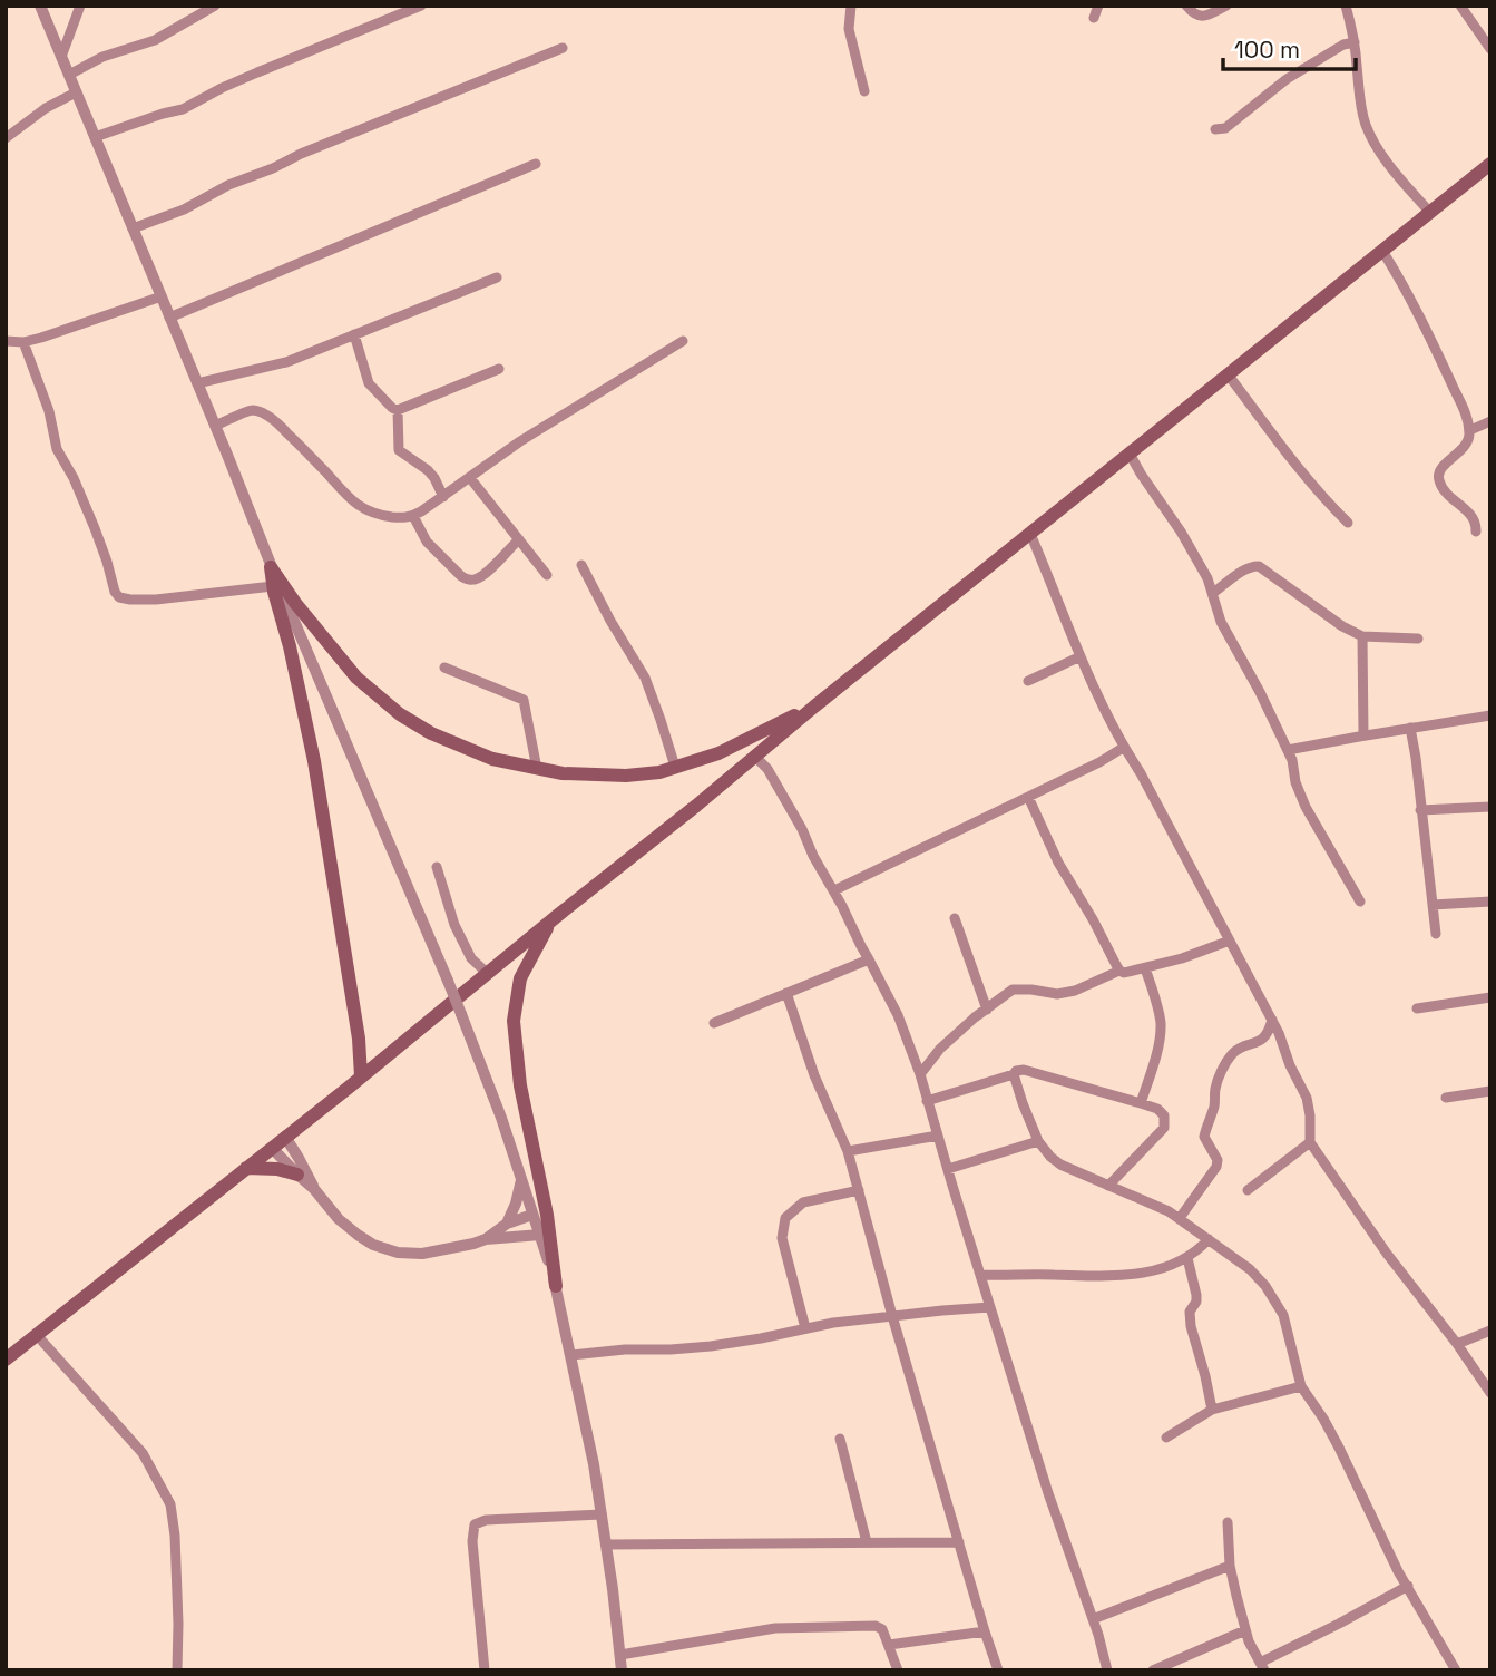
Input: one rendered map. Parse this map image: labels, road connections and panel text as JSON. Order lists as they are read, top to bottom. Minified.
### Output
{"scale_bar":"100 m"}
